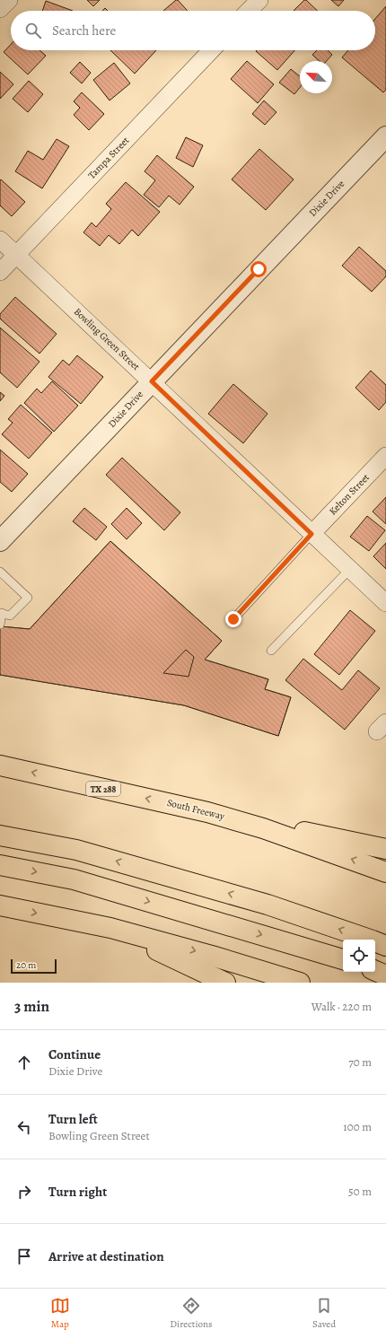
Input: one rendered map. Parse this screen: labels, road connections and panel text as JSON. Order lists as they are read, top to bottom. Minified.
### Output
{"streets":{"highway":["TX 288","South Freeway"],"street":["Tampa Street","Dixie Drive","Bowling Green Street","Kelton Street"]},"crossings":[["Tampa Street","Bowling Green Street"],["Dixie Drive","Bowling Green Street"],["Bowling Green Street","Kelton Street"]],"scale_bar":"20 m","north":"top left","page":{"search":"Search here","scale":"20 m","heading":["3 min","Walk · 220 m"],"list":[["Continue","Dixie Drive","70 m"],["Turn left","Bowling Green Street","100 m"],["Turn right","50 m"],"Arrive at destination"],"nav":["Map","Directions","Saved"]}}
